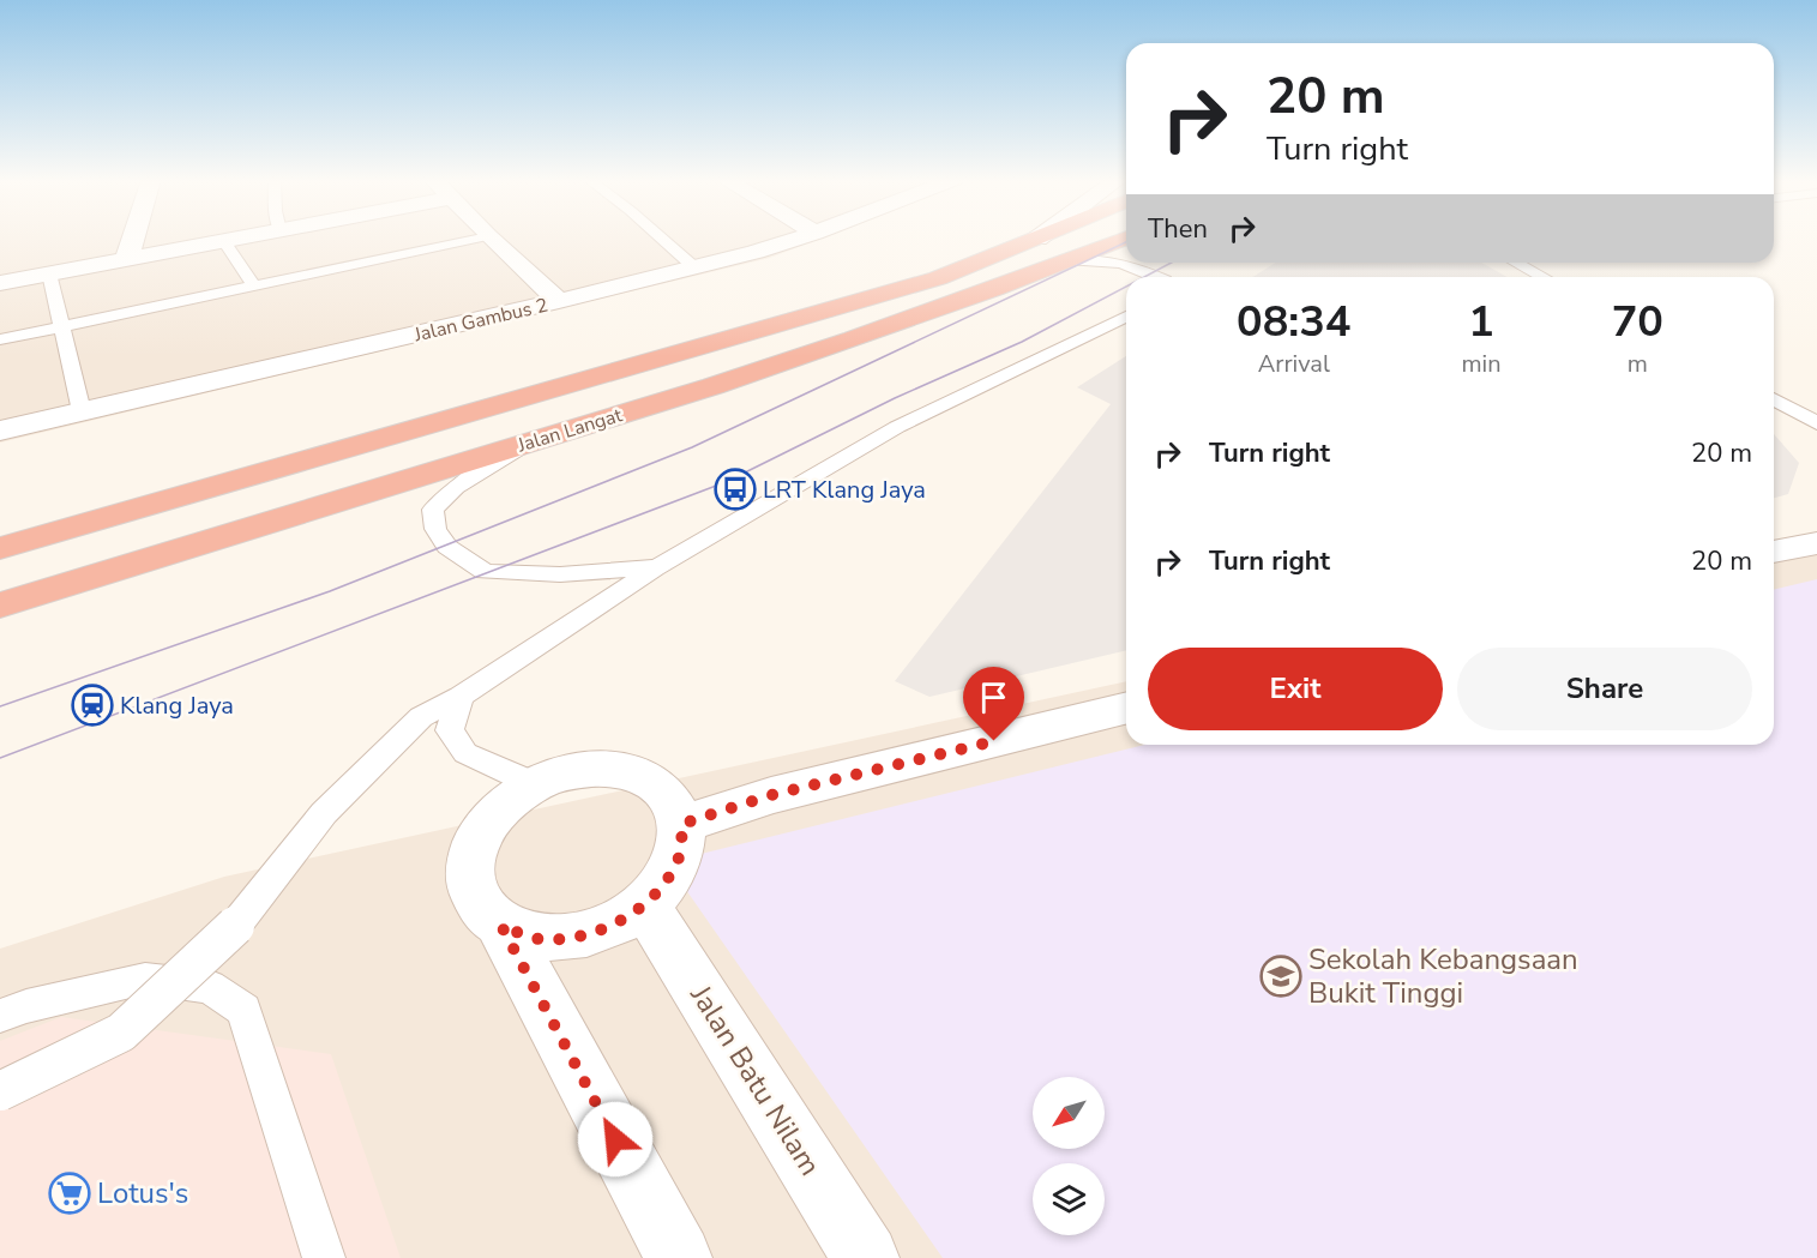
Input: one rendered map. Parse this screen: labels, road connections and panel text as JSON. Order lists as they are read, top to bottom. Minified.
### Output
{"streets":{"highway":["Jalan Langat"],"street":["Jalan Gambus 2","Jalan Batu Nilam"]},"places":{"bus stop":["LRT Klang Jaya"],"station":["Klang Jaya"],"school or university":["Sekolah Kebangsaan Bukit Tinggi"],"supermarket":["Lotus's"]},"north":"bottom left","page":{"turn":["20 m","Turn right"],"then":"Then","eta":["08:34","Arrival","1","min","70","m"],"list":[{"name":"Turn right","value":"20 m"},{"name":"Turn right","value":"20 m"}],"buttons":["Exit","Share"]}}
